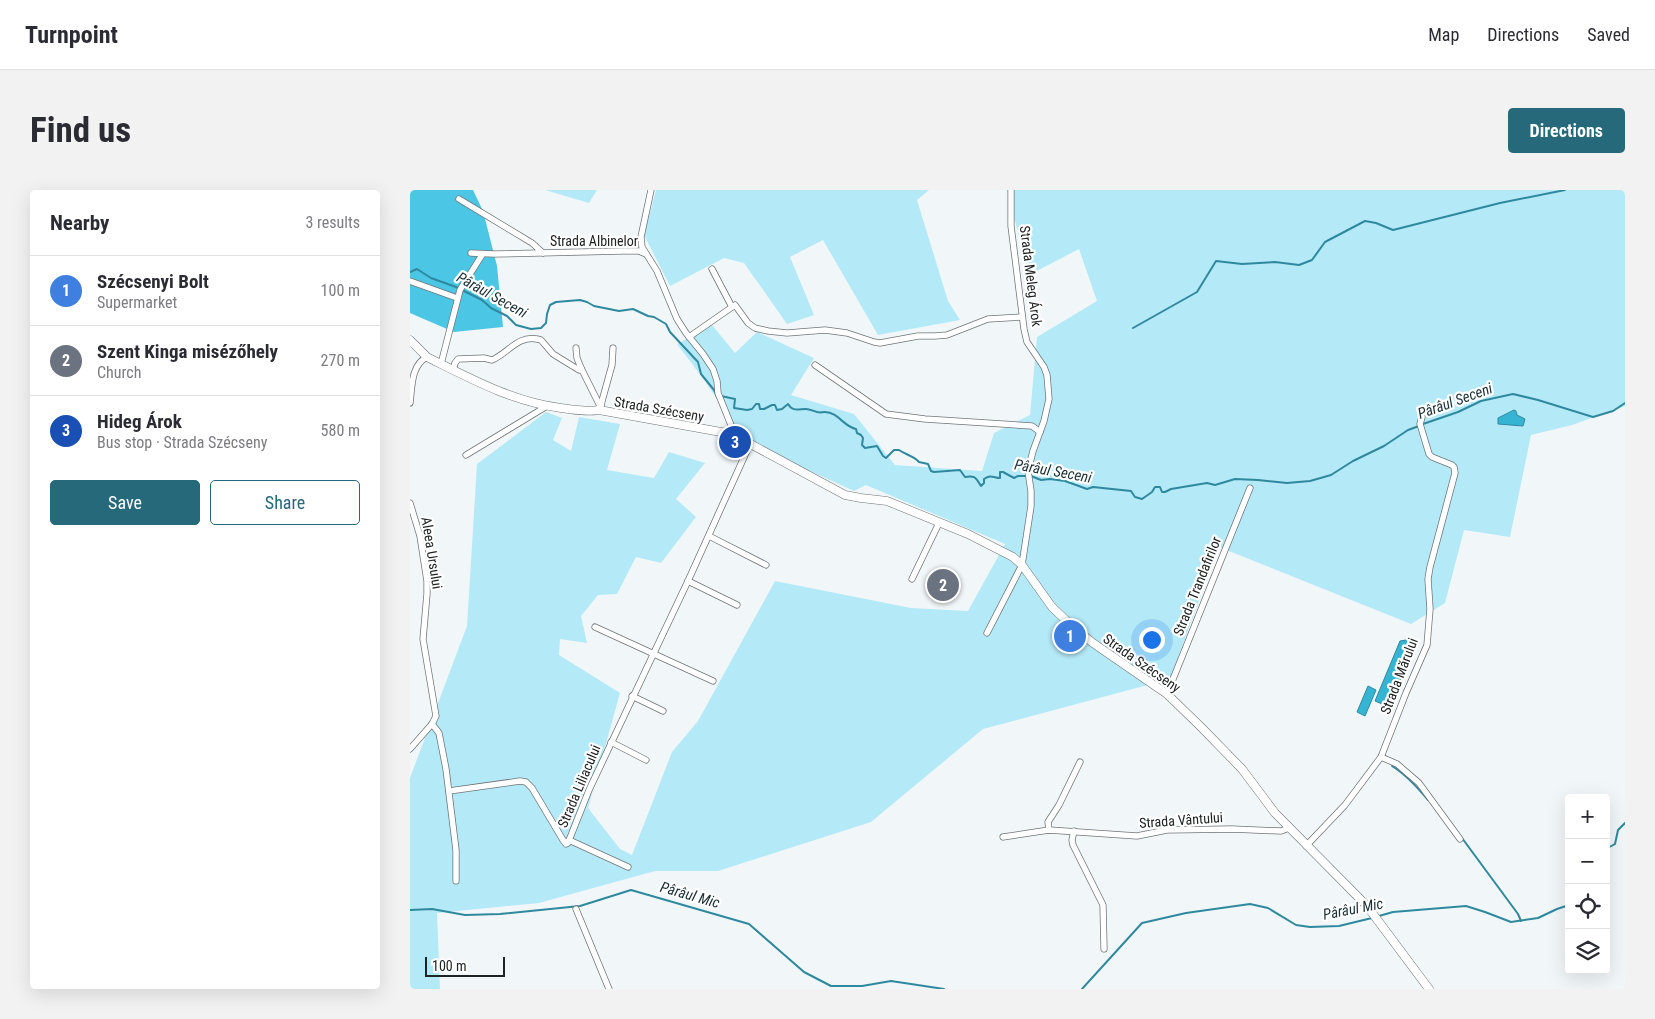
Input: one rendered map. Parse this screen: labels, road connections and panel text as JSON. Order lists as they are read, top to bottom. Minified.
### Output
{"streets":{"street":["Strada Albinelor","Strada Meleg Árok","Strada Szécseny","Aleea Ursului","Strada Trandafirilor","Strada Mărului","Strada Liliacului","Strada Vântului"]},"crossings":[["Strada Meleg Árok","Strada Szécseny"],["Strada Szécseny","Strada Trandafirilor"],["Strada Szécseny","Strada Mărului"],["Strada Szécseny","Strada Liliacului"],["Strada Szécseny","Strada Vântului"],["Aleea Ursului","Strada Liliacului"]],"water":["Pârâul Seceni","Pârâul Mic"],"scale_bar":"100 m","page":{"header":"Turnpoint","nav":["Map","Directions","Saved"],"buttons":["Directions",["Save","Share"]],"title":"Find us","heading":["Nearby","3 results"],"list":[{"mark":"1","name":"Szécsenyi Bolt","note":"Supermarket","value":"100 m"},{"mark":"2","name":"Szent Kinga misézőhely","note":"Church","value":"270 m"},{"mark":"3","name":"Hideg Árok","note":"Bus stop · Strada Szécseny","value":"580 m"}],"pins":["3","2","1"],"map_buttons":["+","−"],"scale":"100 m"}}
